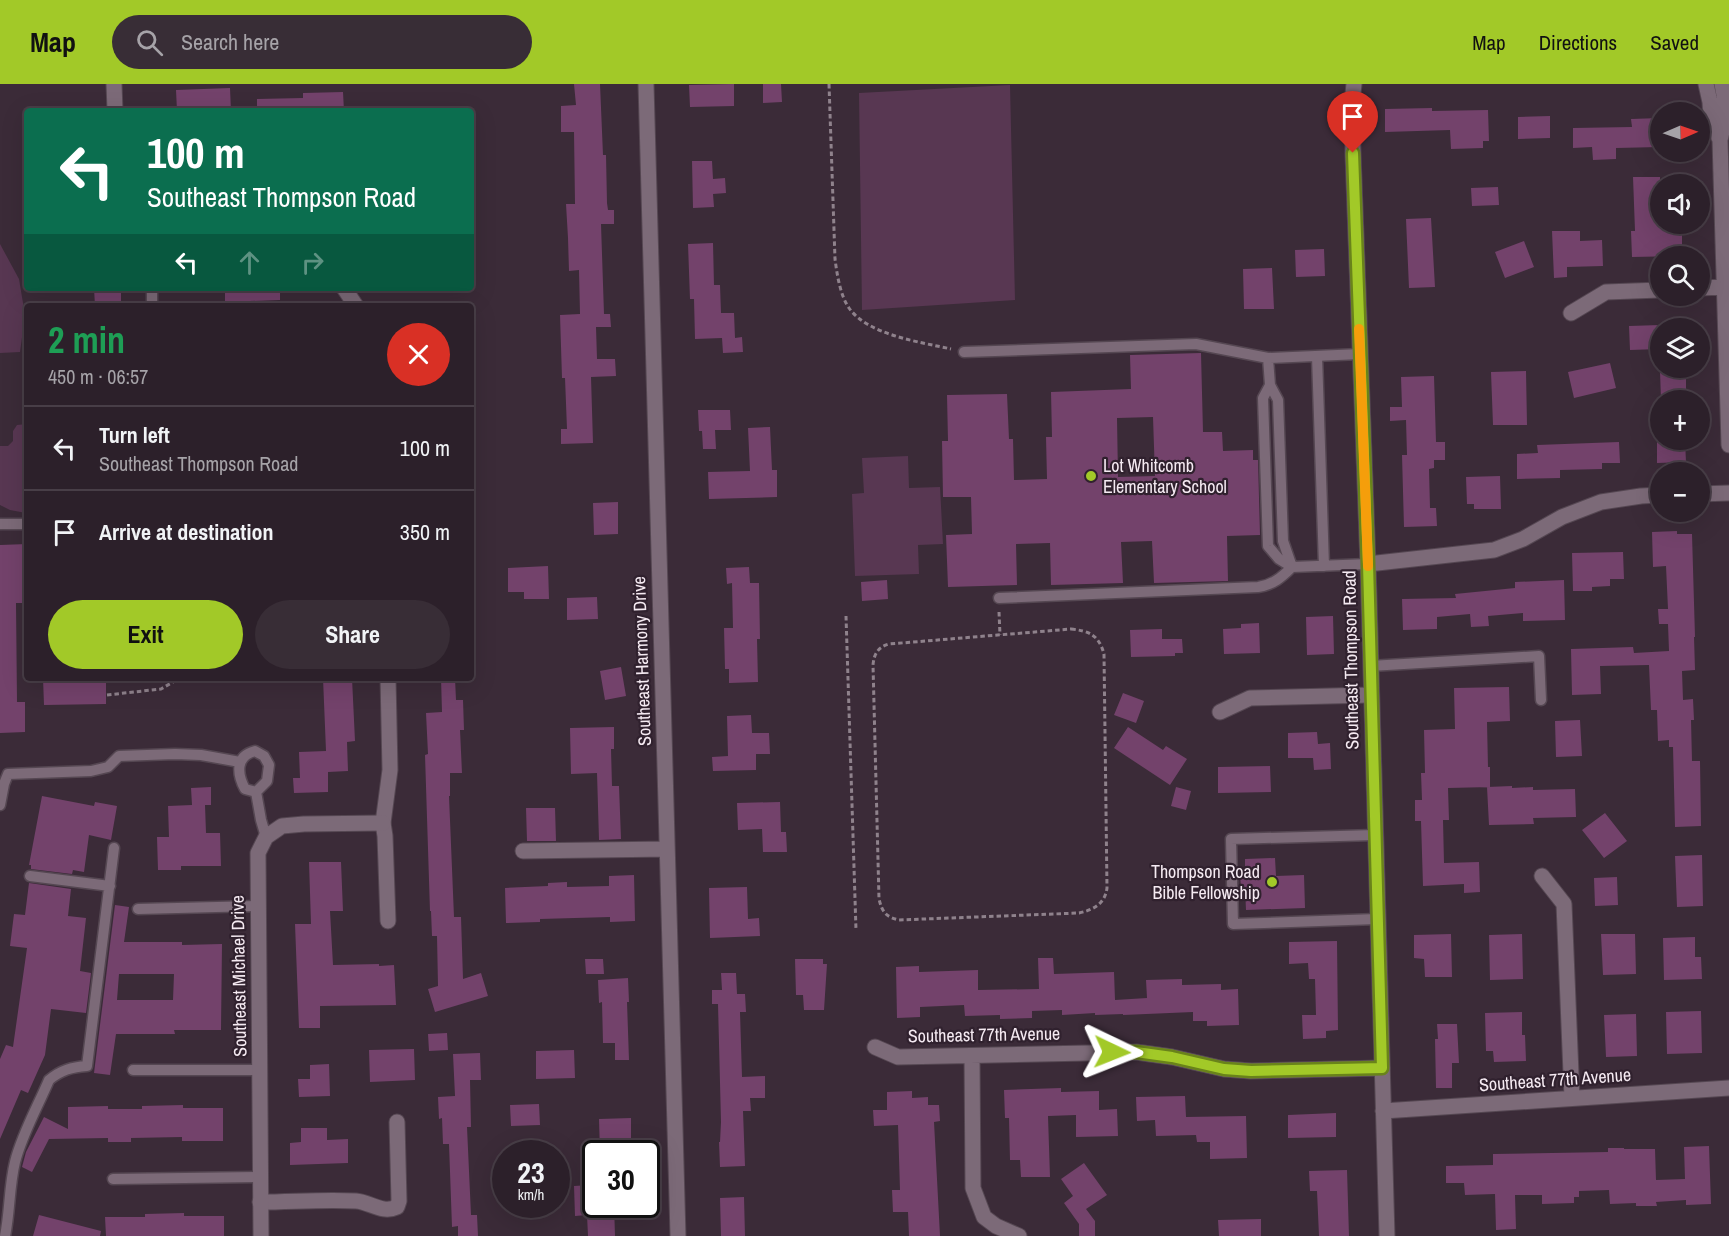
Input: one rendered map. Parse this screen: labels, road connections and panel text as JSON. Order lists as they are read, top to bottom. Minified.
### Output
{"streets":{"street":["Southeast Thompson Road","Southeast Harmony Drive","Southeast Michael Drive","Southeast 77th Avenue"]},"crossings":[["Southeast Thompson Road","Southeast 77th Avenue"]],"places":["Lot Whitcomb Elementary School","Thompson Road Bible Fellowship"],"north":"right","page":{"header":"Map","search":"Search here","nav":["Map","Directions","Saved"],"map_buttons":["+","−"],"turn":["100 m","Southeast Thompson Road"],"heading":["2 min","450 m · 06:57"],"list":[{"name":"Turn left","note":"Southeast Thompson Road","value":"100 m"},{"name":"Arrive at destination","value":"350 m"}],"buttons":["Exit","Share"],"speed":"23 km/h","limit":"30"}}
